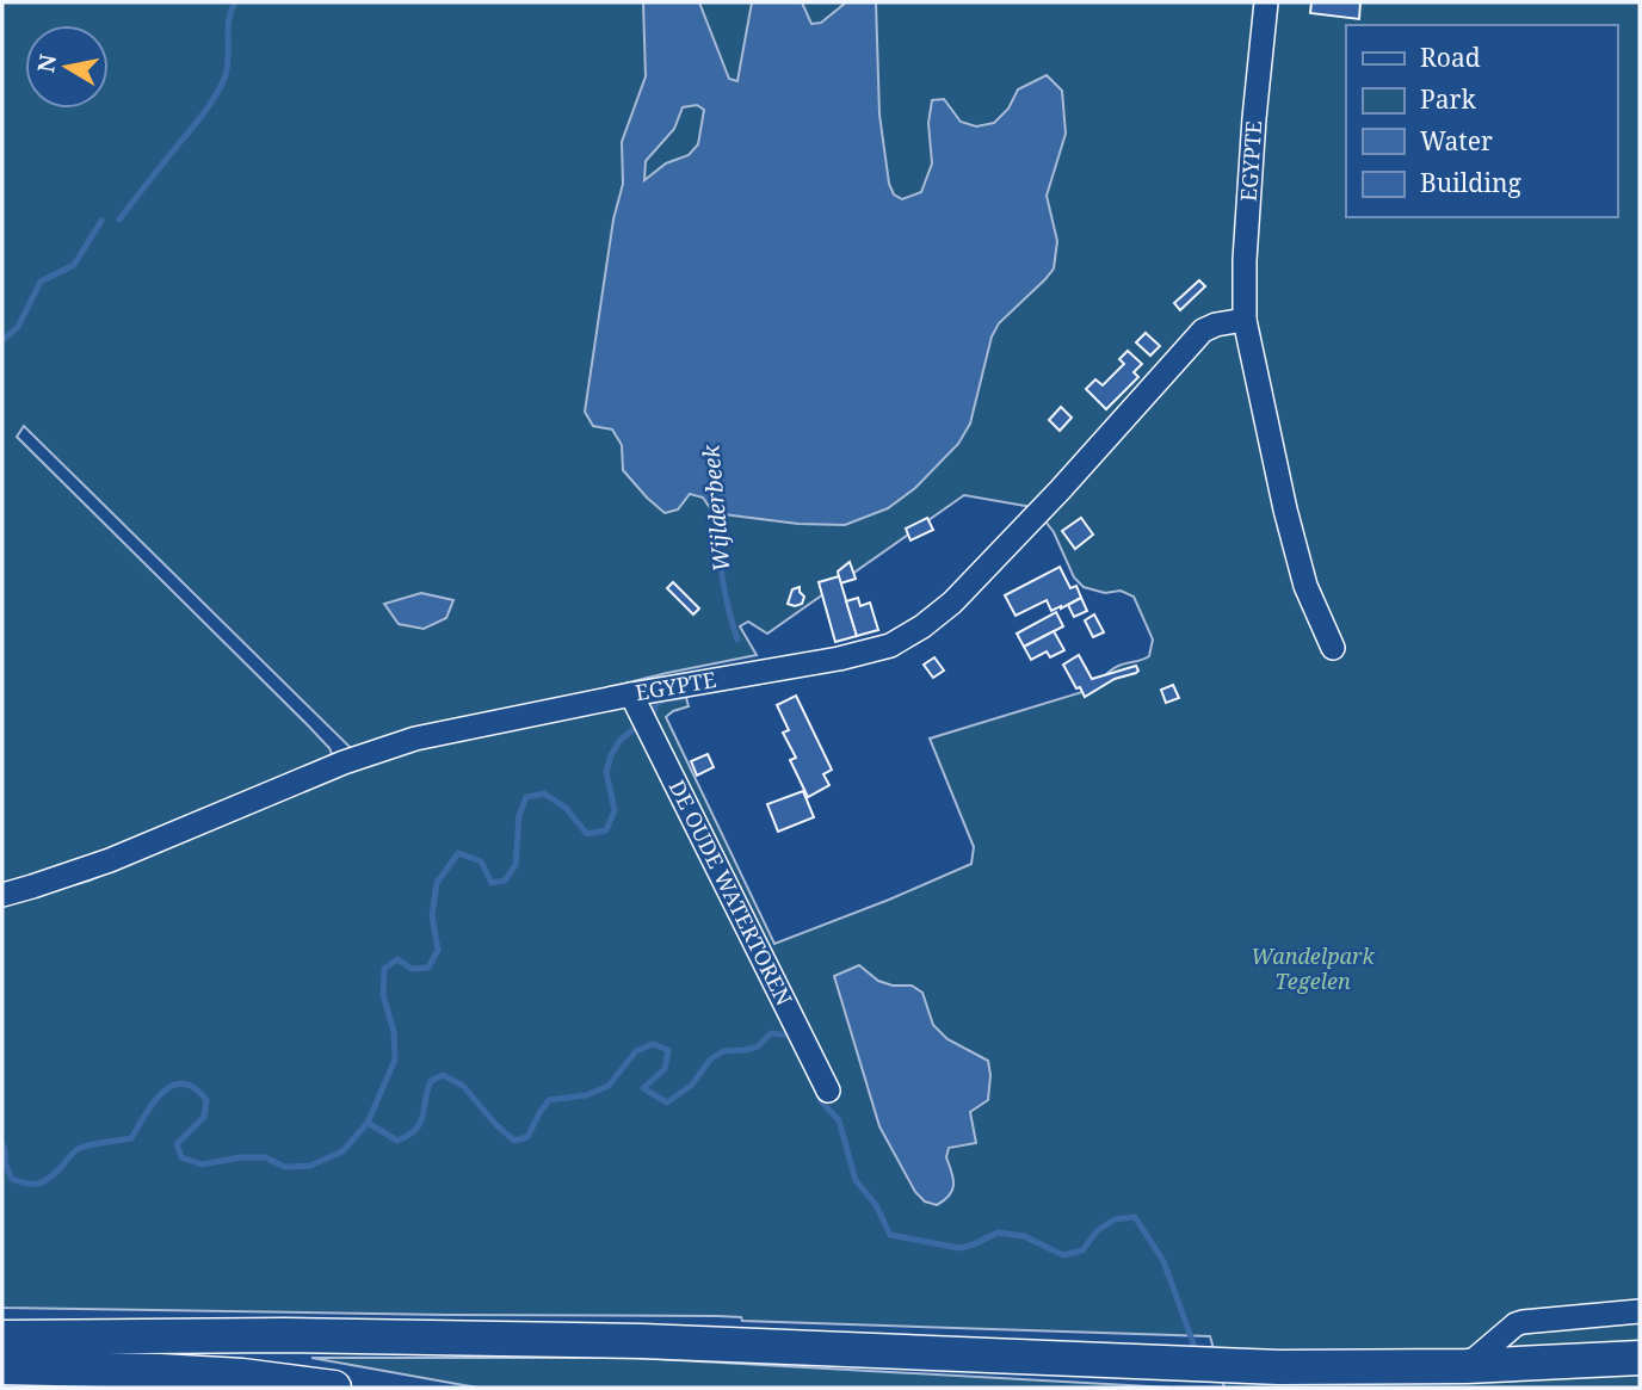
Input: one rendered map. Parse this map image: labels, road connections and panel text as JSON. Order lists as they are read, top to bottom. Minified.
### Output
{"streets":{"street":["EGYPTE","DE OUDE WATERTOREN"]},"crossings":[["EGYPTE","DE OUDE WATERTOREN"]],"water":["Wijlderbeek"],"parks":["Wandelpark Tegelen"],"legend":["Road","Park","Water","Building"],"north":"left"}
